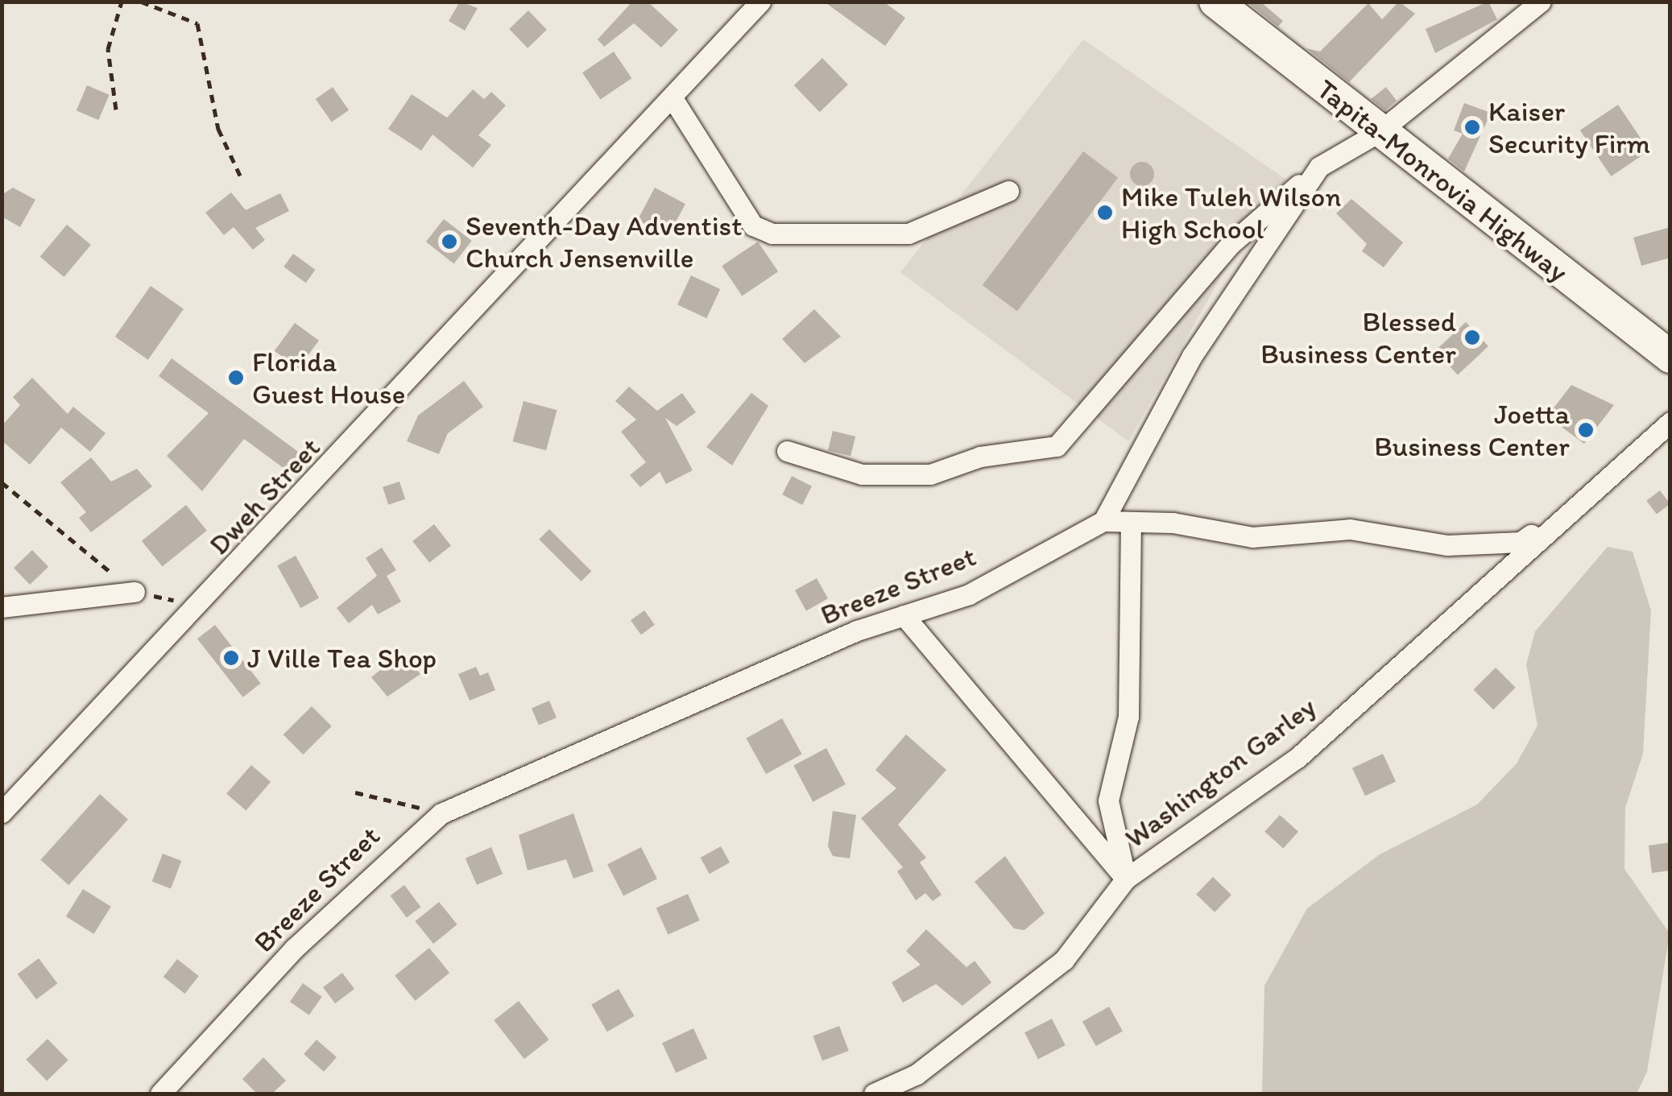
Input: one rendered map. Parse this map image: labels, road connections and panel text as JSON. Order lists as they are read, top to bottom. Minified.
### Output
{"streets":{"highway":["Tapita-Monrovia Highway"],"street":["Dweh Street","Breeze Street","Washington Garley"]},"places":["Kaiser Security Firm","Mike Tuleh Wilson High School","Seventh-Day Adventist Church Jensenville","Blessed Business Center","Florida Guest House","Joetta Business Center","J Ville Tea Shop"]}
